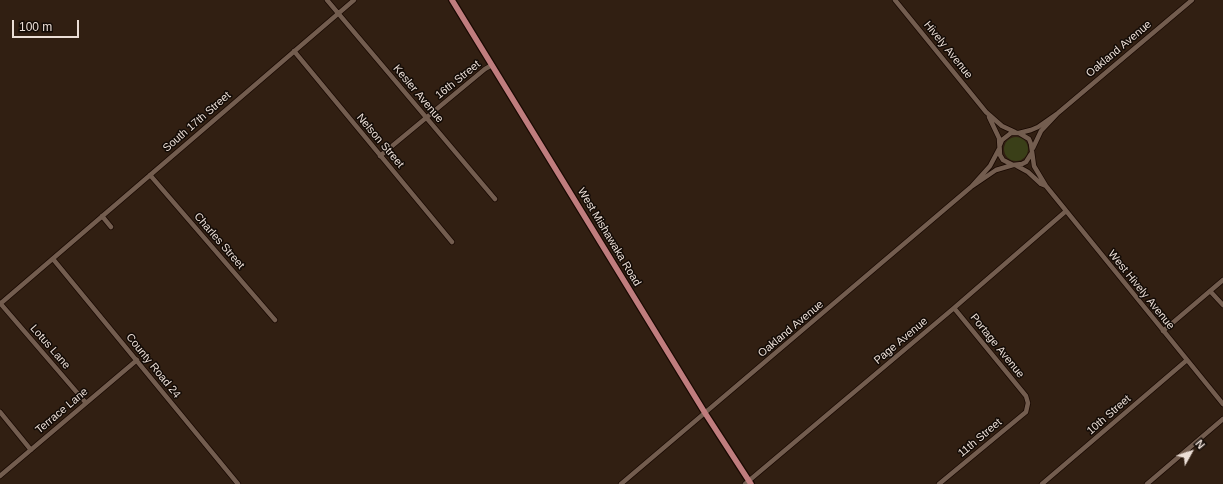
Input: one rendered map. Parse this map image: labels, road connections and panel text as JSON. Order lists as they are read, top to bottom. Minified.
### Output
{"streets":{"main road":["West Mishawaka Road"],"street":["Oakland Avenue","Hively Avenue","16th Street","Kesler Avenue","South 17th Street","Nelson Street","Charles Street","West Hively Avenue","Page Avenue","Portage Avenue","Lotus Lane","County Road 24","Terrace Lane","10th Street","11th Street"]},"crossings":[["Oakland Avenue","Hively Avenue"],["Oakland Avenue","West Mishawaka Road"],["Hively Avenue","West Hively Avenue"],["16th Street","Kesler Avenue"],["16th Street","Nelson Street"],["16th Street","West Mishawaka Road"],["Kesler Avenue","South 17th Street"],["South 17th Street","Nelson Street"],["South 17th Street","Charles Street"],["South 17th Street","Lotus Lane"],["South 17th Street","County Road 24"],["West Mishawaka Road","Page Avenue"],["West Hively Avenue","Page Avenue"],["West Hively Avenue","10th Street"],["Page Avenue","Portage Avenue"],["Portage Avenue","11th Street"],["Lotus Lane","Terrace Lane"],["County Road 24","Terrace Lane"]],"scale_bar":"100 m","north":"top right"}
